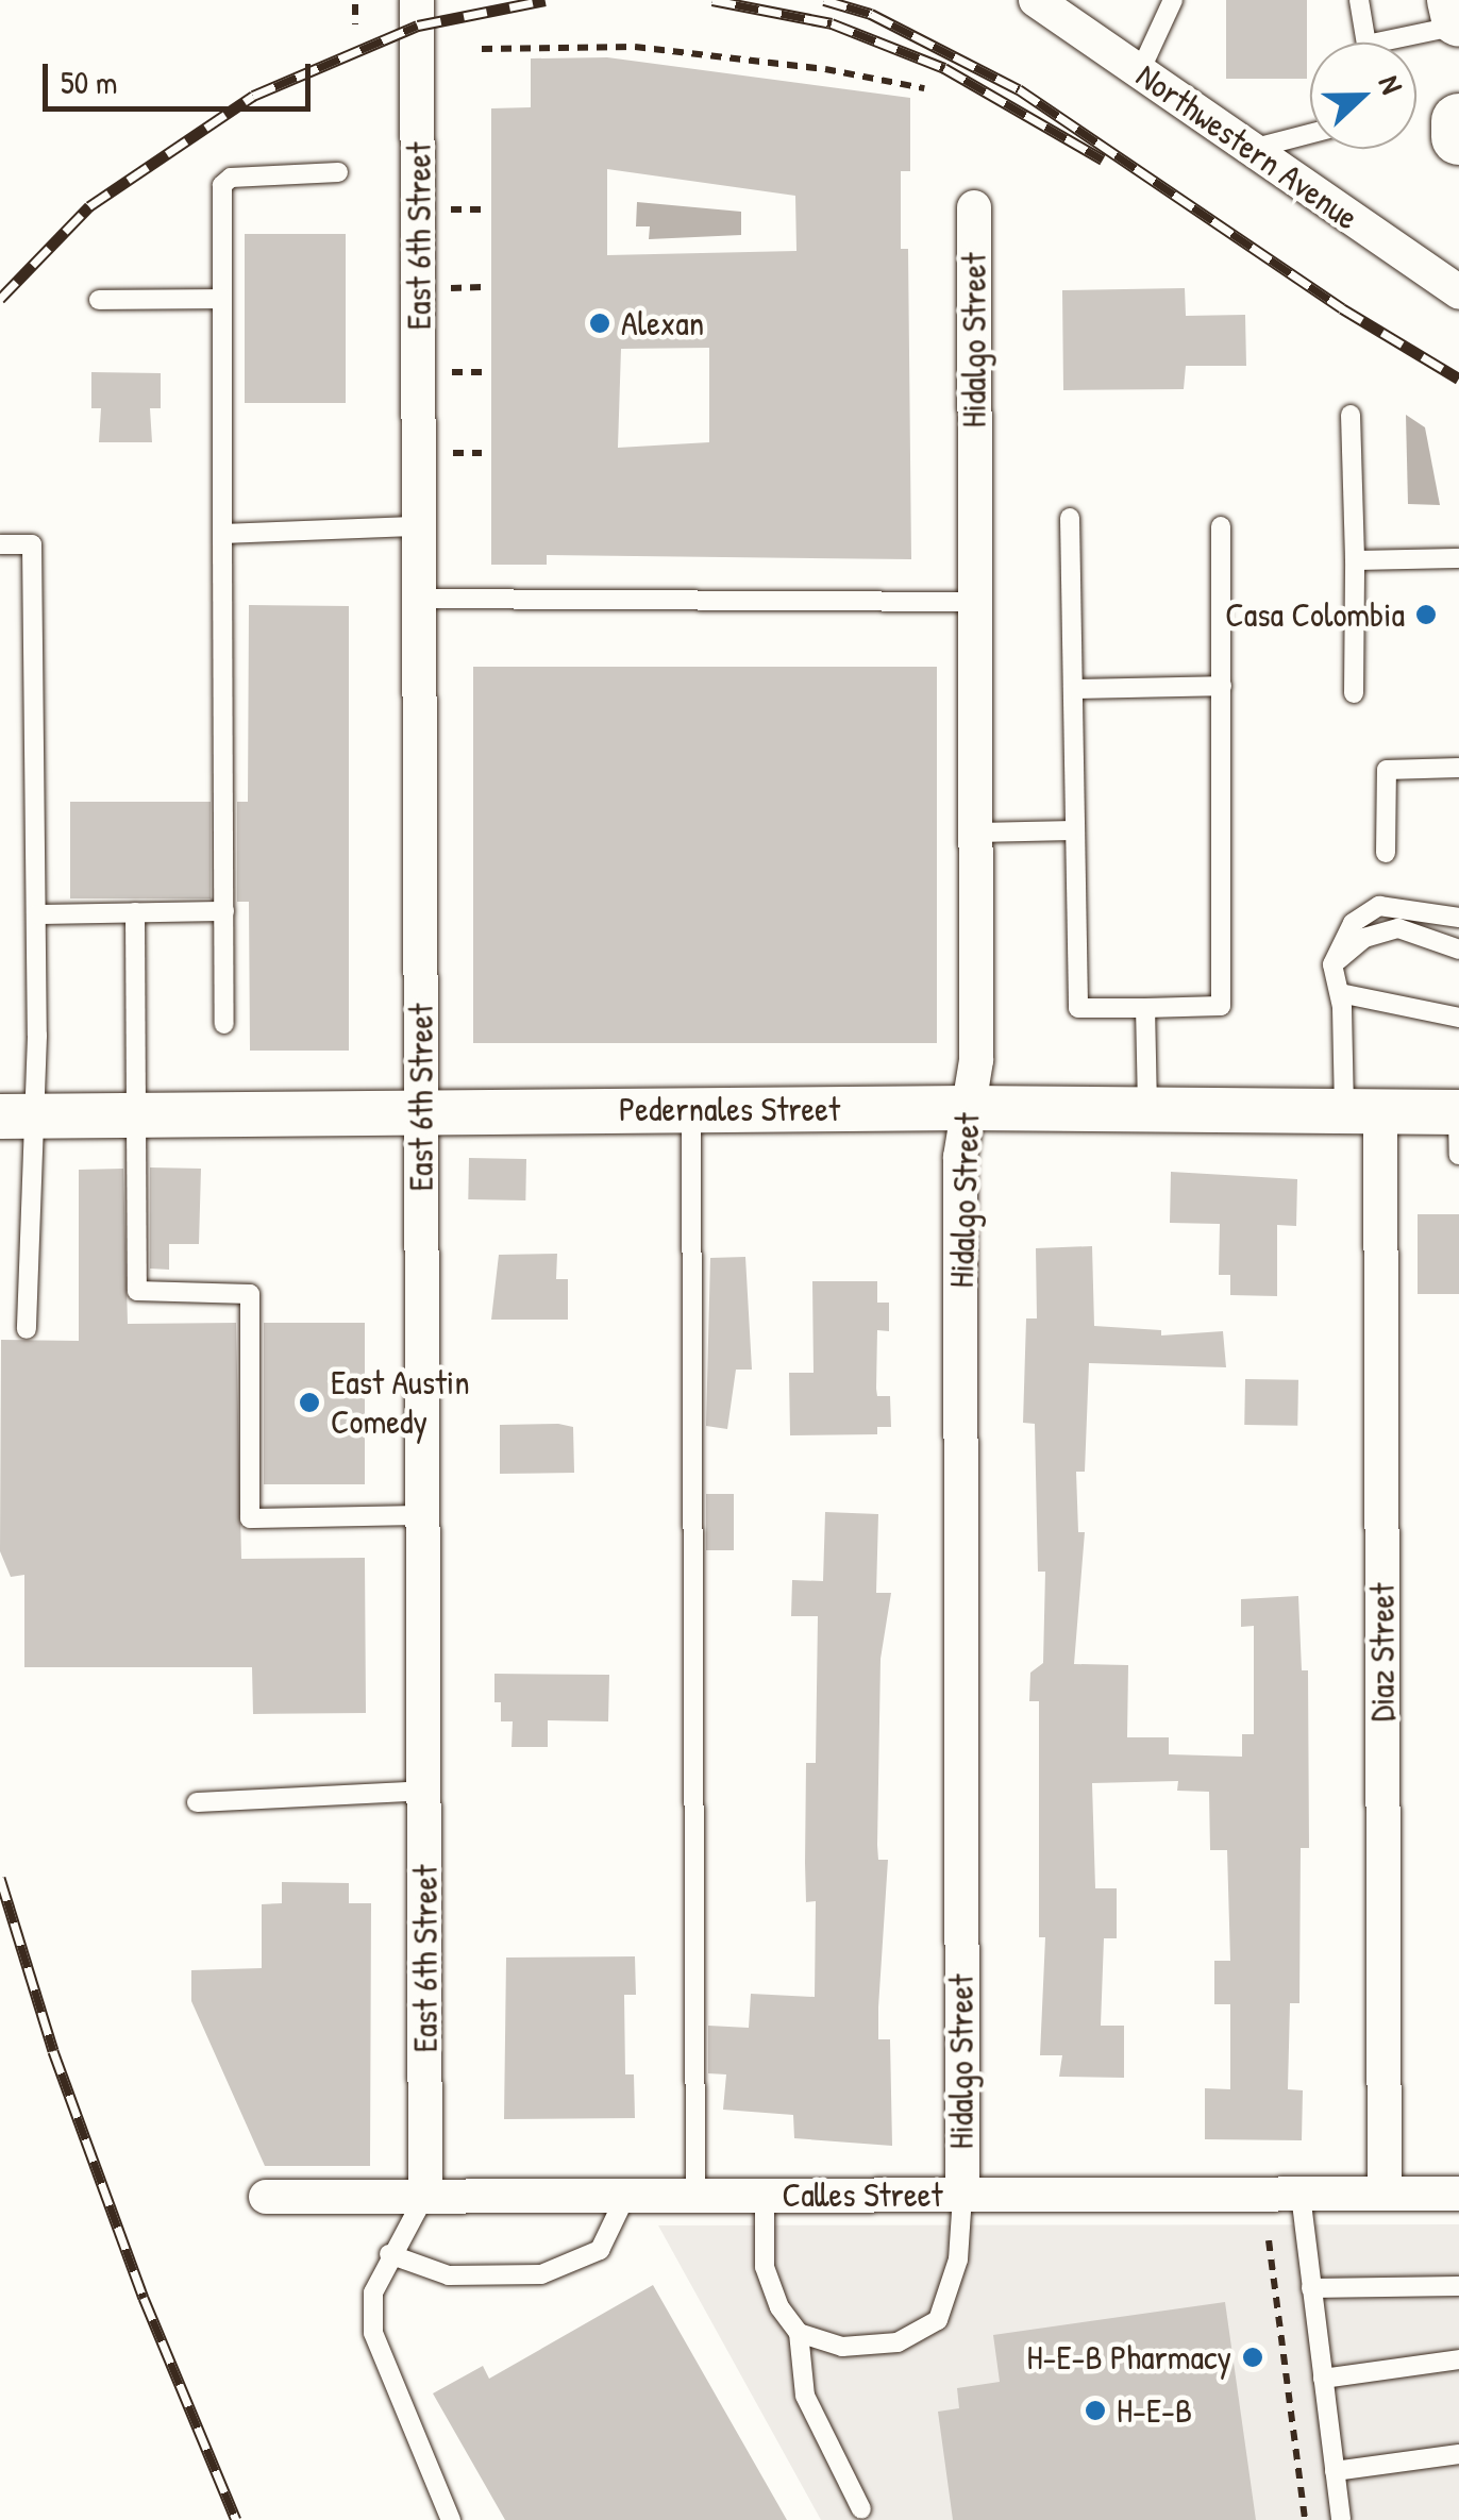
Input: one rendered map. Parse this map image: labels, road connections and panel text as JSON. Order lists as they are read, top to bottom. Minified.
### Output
{"streets":{"street":["Northwestern Avenue","East 6th Street","Hidalgo Street","Pedernales Street","Diaz Street","Calles Street"]},"crossings":[["East 6th Street","Pedernales Street"],["East 6th Street","Calles Street"],["Hidalgo Street","Pedernales Street"],["Hidalgo Street","Calles Street"],["Pedernales Street","Diaz Street"],["Diaz Street","Calles Street"]],"places":["Alexan","Casa Colombia","East Austin Comedy","H-E-B Pharmacy","H-E-B"],"scale_bar":"50 m","north":"right"}
